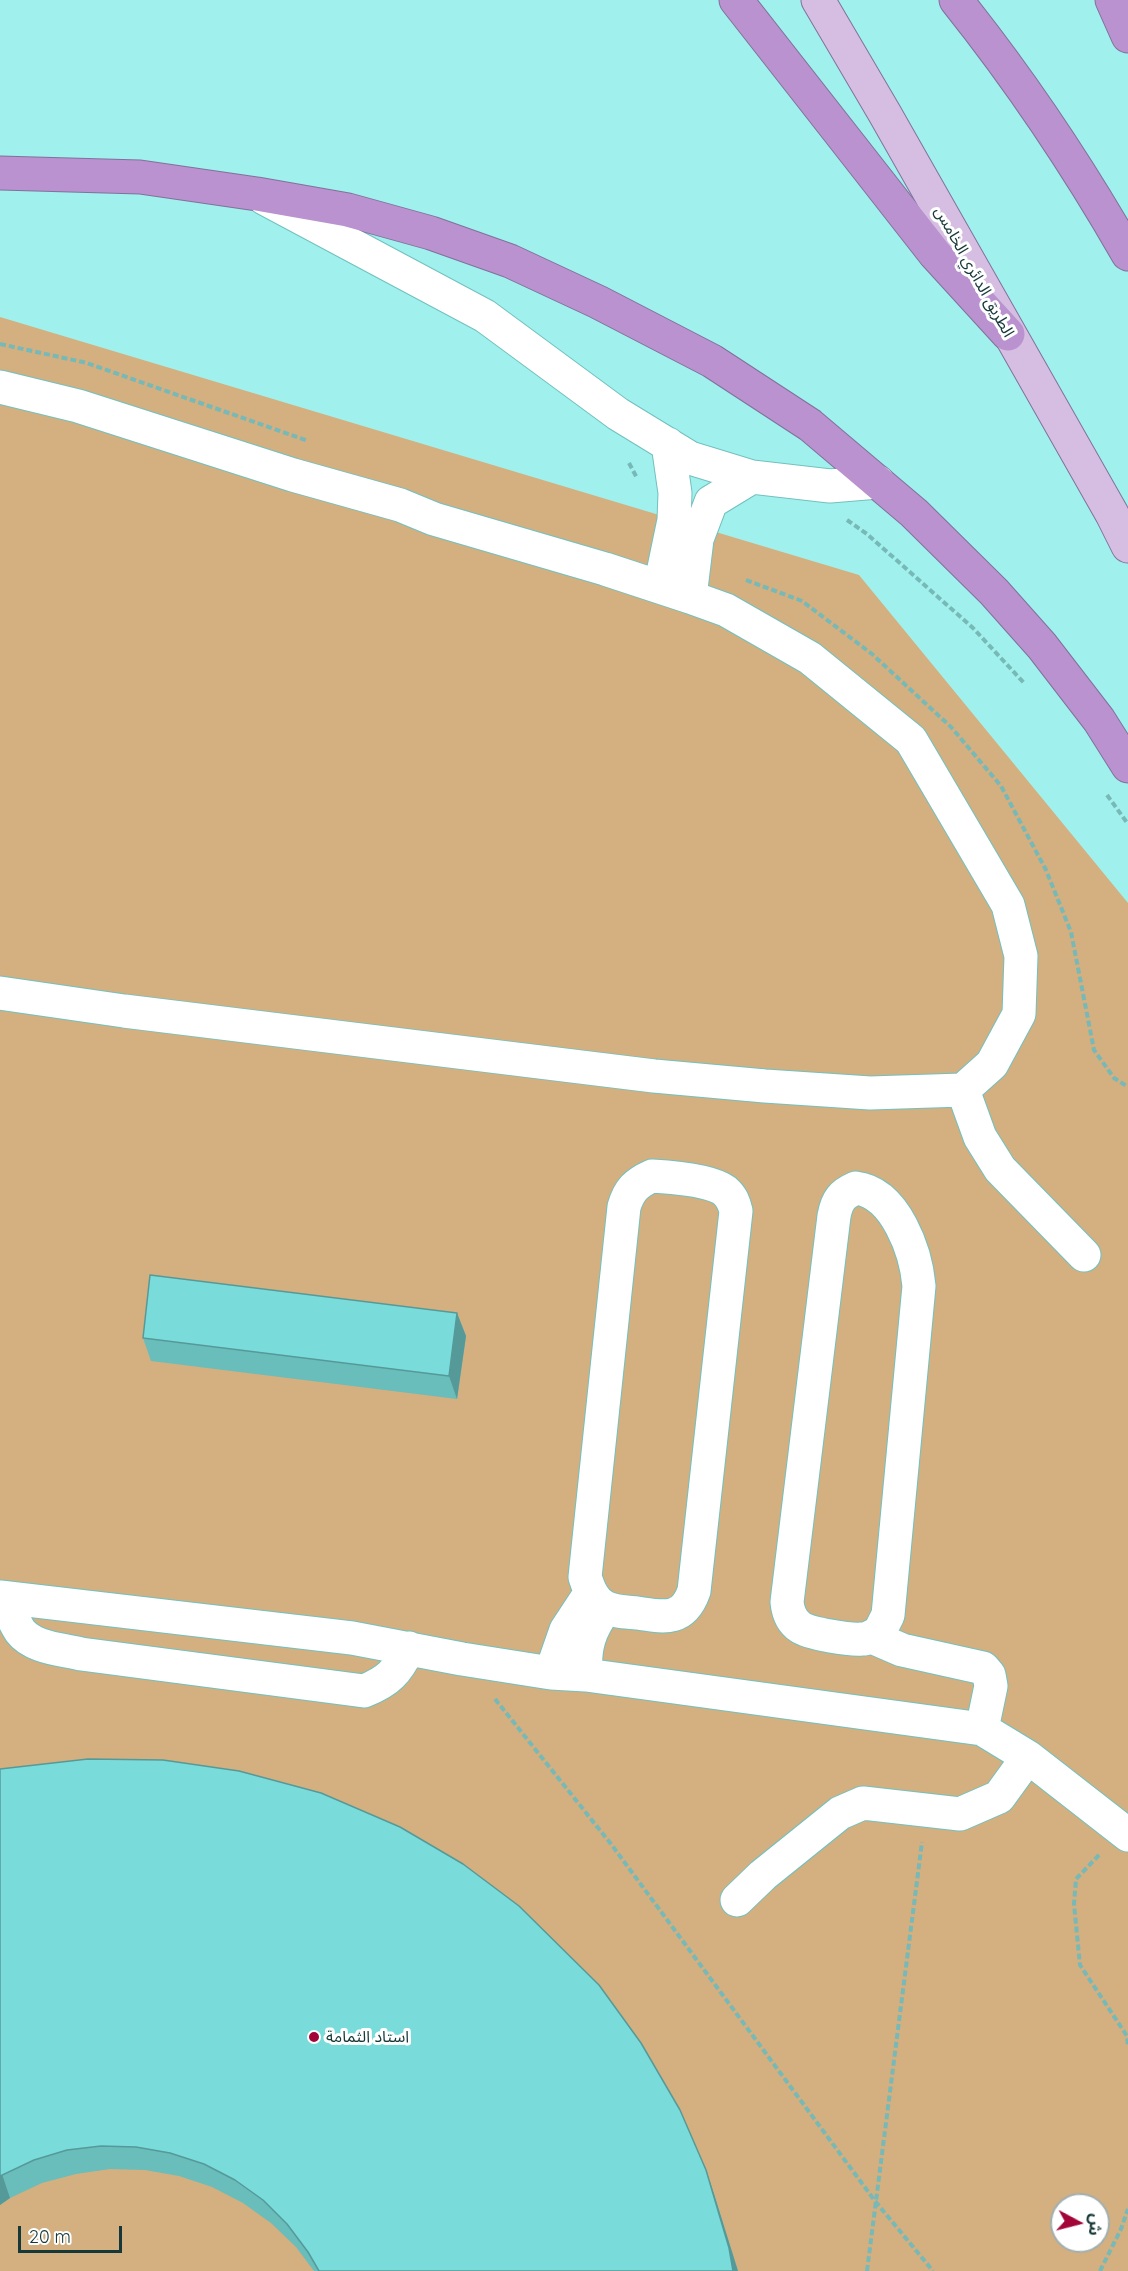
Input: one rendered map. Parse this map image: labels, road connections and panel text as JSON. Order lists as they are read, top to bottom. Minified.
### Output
{"streets":{"main road":["الطريق الدائري الخامس"]},"places":["استاد الثمامة"],"scale_bar":"20 m","north":"right"}
